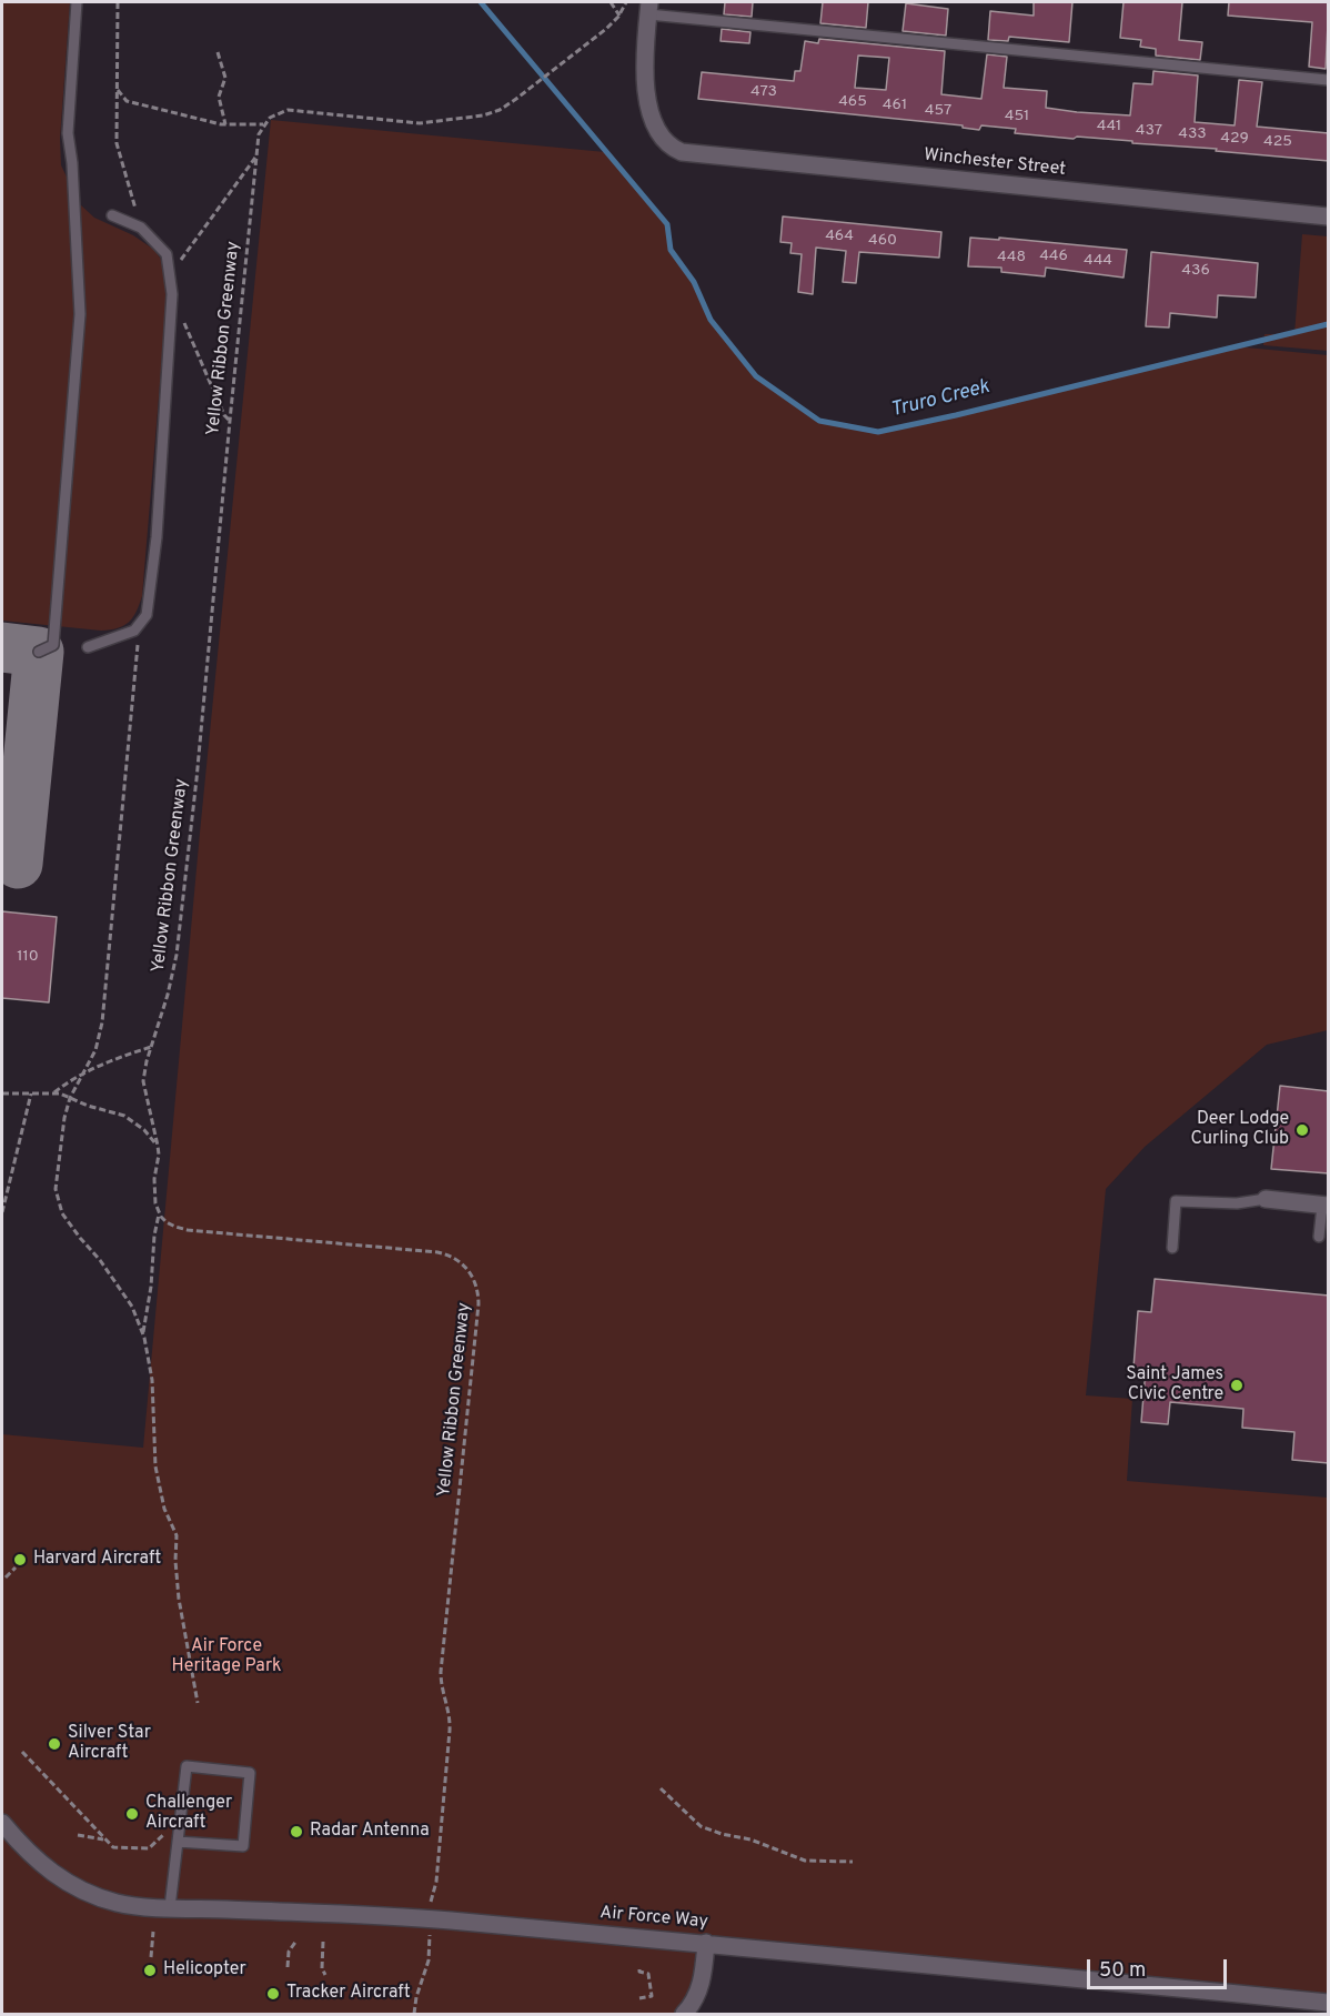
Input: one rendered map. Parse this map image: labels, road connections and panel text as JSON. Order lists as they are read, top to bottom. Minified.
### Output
{"streets":{"street":["Winchester Street","Air Force Way"],"path":["Yellow Ribbon Greenway"]},"crossings":[["Yellow Ribbon Greenway","Air Force Way"]],"water":["Truro Creek"],"parks":["Air Force Heritage Park"],"places":["Deer Lodge Curling Club","Saint James Civic Centre","Harvard Aircraft","Silver Star Aircraft","Challenger Aircraft","Radar Antenna","Helicopter","Tracker Aircraft"],"house_numbers":["473","465","461","457","451","441","437","433","429","425","464","460","446","448","444","436","110"],"scale_bar":"50 m"}
